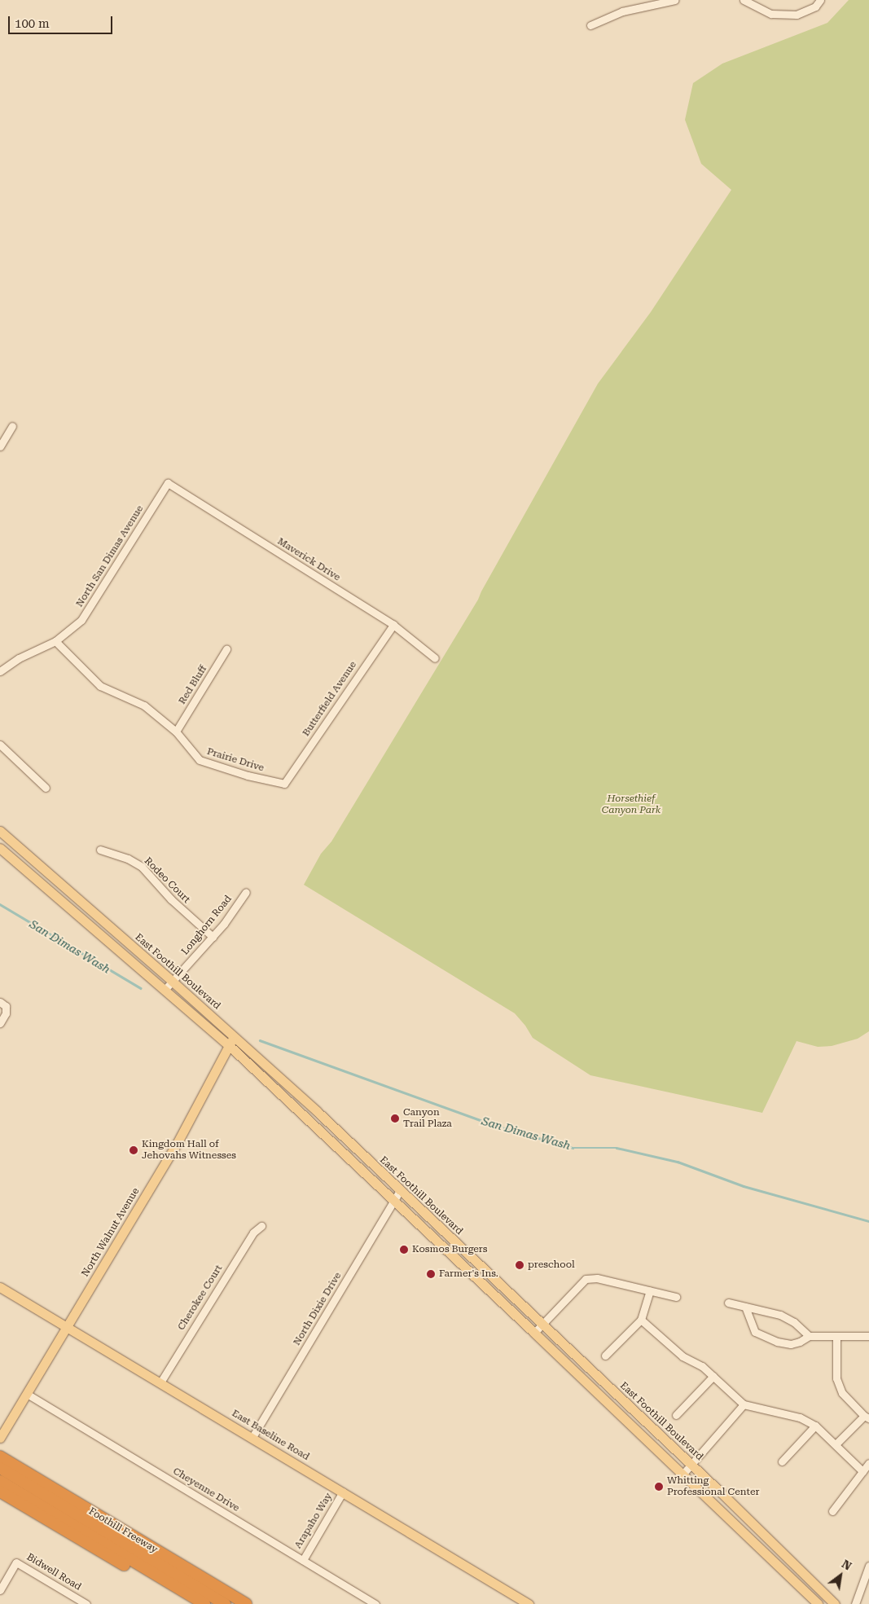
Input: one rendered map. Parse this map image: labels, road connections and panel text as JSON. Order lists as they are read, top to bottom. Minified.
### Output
{"streets":{"highway":["Foothill Freeway"],"main road":["East Foothill Boulevard","North Walnut Avenue","East Baseline Road"],"street":["North San Dimas Avenue","Maverick Drive","Red Bluff","Butterfield Avenue","Prairie Drive","Rodeo Court","Longhorn Road","Cherokee Court","North Dixie Drive","Cheyenne Drive","Arapaho Way","Bidwell Road"]},"crossings":[["North San Dimas Avenue","Maverick Drive"],["North San Dimas Avenue","Prairie Drive"],["Maverick Drive","Butterfield Avenue"],["Red Bluff","Prairie Drive"],["Butterfield Avenue","Prairie Drive"],["Rodeo Court","Longhorn Road"],["Longhorn Road","East Foothill Boulevard"],["East Foothill Boulevard","North Walnut Avenue"],["East Foothill Boulevard","North Dixie Drive"],["North Walnut Avenue","East Baseline Road"],["North Walnut Avenue","Cheyenne Drive"],["Cherokee Court","East Baseline Road"],["North Dixie Drive","East Baseline Road"],["East Baseline Road","Arapaho Way"],["Cheyenne Drive","Arapaho Way"]],"water":["San Dimas Wash"],"parks":["Horsethief Canyon Park"],"places":["Canyon Trail Plaza","Kingdom Hall of Jehovahs Witnesses","Kosmos Burgers","preschool","Farmer's Ins.","Whitting Professional Center"],"scale_bar":"100 m","north":"top right"}
